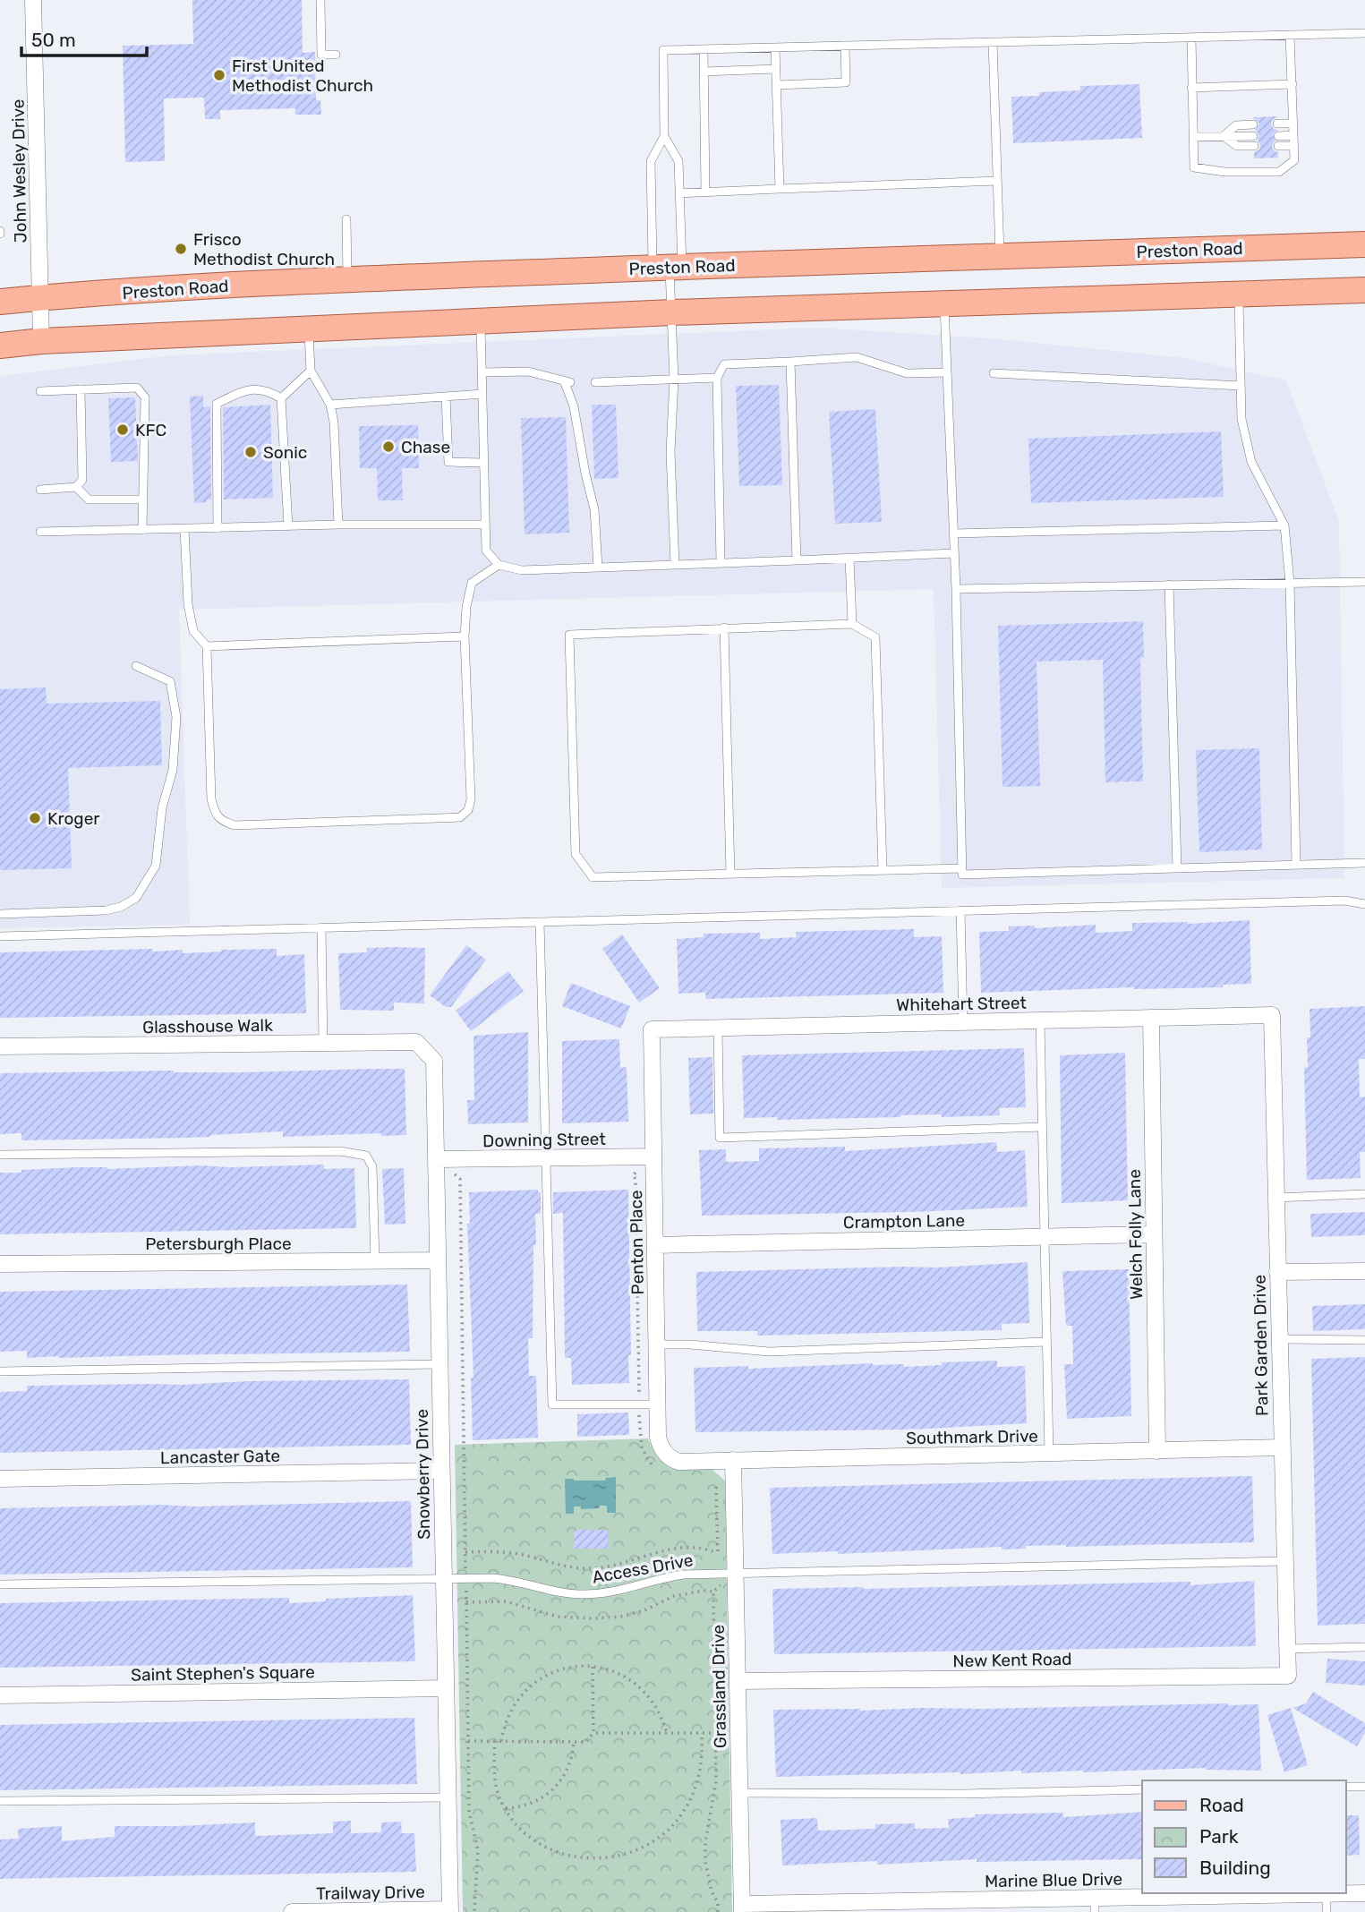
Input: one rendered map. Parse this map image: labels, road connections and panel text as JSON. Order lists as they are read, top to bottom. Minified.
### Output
{"streets":{"main road":["Preston Road"],"street":["John Wesley Drive","Whitehart Street","Glasshouse Walk","Downing Street","Crampton Lane","Welch Folly Lane","Penton Place","Petersburgh Place","Park Garden Drive","Southmark Drive","Lancaster Gate","Snowberry Drive","New Kent Road","Saint Stephen's Square","Grassland Drive","Marine Blue Drive","Trailway Drive"],"lane":["Access Drive"]},"crossings":[["John Wesley Drive","Preston Road"],["Whitehart Street","Welch Folly Lane"],["Whitehart Street","Penton Place"],["Whitehart Street","Park Garden Drive"],["Glasshouse Walk","Snowberry Drive"],["Downing Street","Penton Place"],["Downing Street","Snowberry Drive"],["Crampton Lane","Welch Folly Lane"],["Crampton Lane","Penton Place"],["Welch Folly Lane","Southmark Drive"],["Penton Place","Southmark Drive"],["Petersburgh Place","Snowberry Drive"],["Park Garden Drive","Southmark Drive"],["Park Garden Drive","Access Drive"],["Park Garden Drive","New Kent Road"],["Southmark Drive","Grassland Drive"],["Lancaster Gate","Snowberry Drive"],["Snowberry Drive","Access Drive"],["Snowberry Drive","Saint Stephen's Square"],["Snowberry Drive","Trailway Drive"],["Access Drive","Grassland Drive"],["New Kent Road","Grassland Drive"],["Grassland Drive","Marine Blue Drive"]],"places":["First United Methodist Church","Frisco Methodist Church","KFC","Chase","Sonic","Kroger"],"legend":["Road","Park","Building"],"scale_bar":"50 m"}
